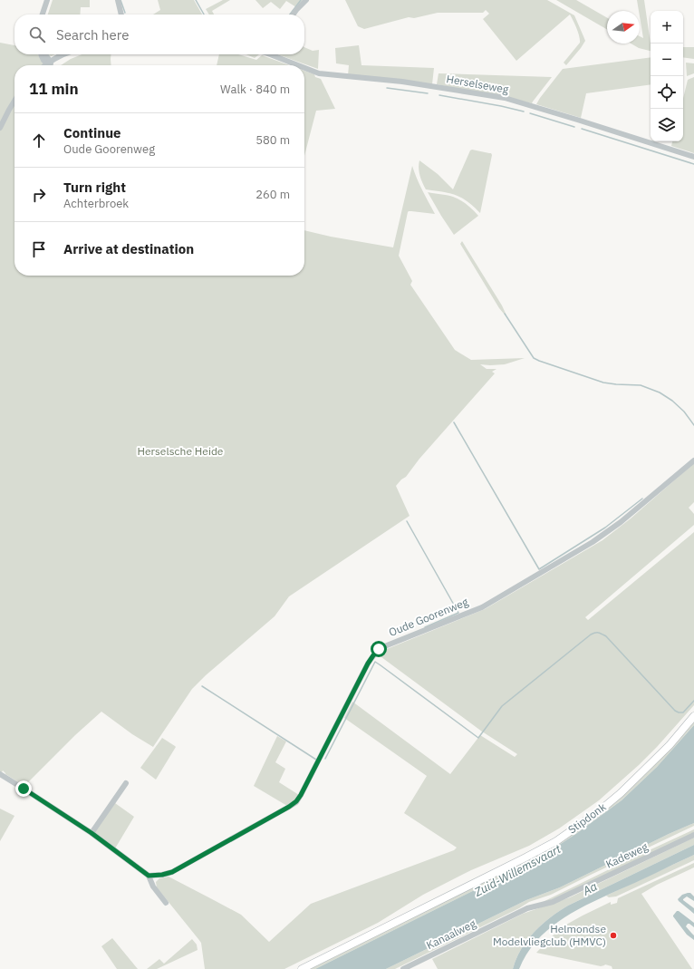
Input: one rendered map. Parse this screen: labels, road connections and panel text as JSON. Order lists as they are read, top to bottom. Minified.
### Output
{"streets":{"main road":["Stipdonk"],"street":["Herselseweg","Oude Goorenweg","Kadeweg","Kanaalweg"]},"crossings":[["Kadeweg","Kanaalweg"]],"water":["Zuid-Willemsvaart","Aa"],"parks":["Herselsche Heide"],"places":["Helmondse Modelvliegclub (HMVC)"],"north":"right","page":{"map_buttons":["+","−"],"search":"Search here","heading":["11 min","Walk · 840 m"],"list":[["Continue","Oude Goorenweg","580 m"],["Turn right","Achterbroek","260 m"],"Arrive at destination"]}}
